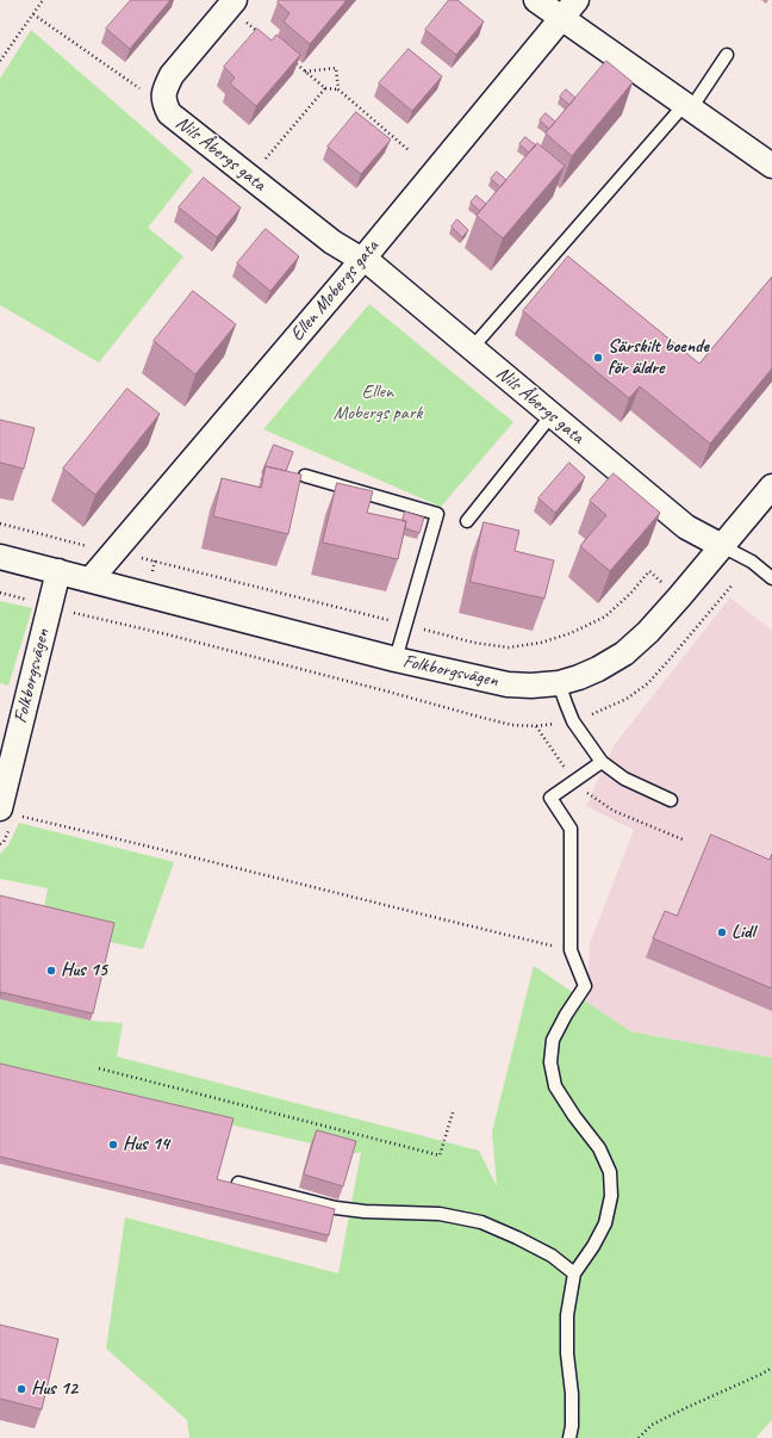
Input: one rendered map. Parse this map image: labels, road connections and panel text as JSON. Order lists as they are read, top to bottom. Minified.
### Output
{"streets":{"street":["Nils Åbergs gata","Ellen Mobergs gata","Folkborgsvägen"]},"crossings":[["Nils Åbergs gata","Ellen Mobergs gata"],["Nils Åbergs gata","Folkborgsvägen"],["Ellen Mobergs gata","Folkborgsvägen"]],"parks":["Ellen Mobergs park"],"places":["Särskilt boende för äldre","Lidl","Hus 15","Hus 14","Hus 12"]}
